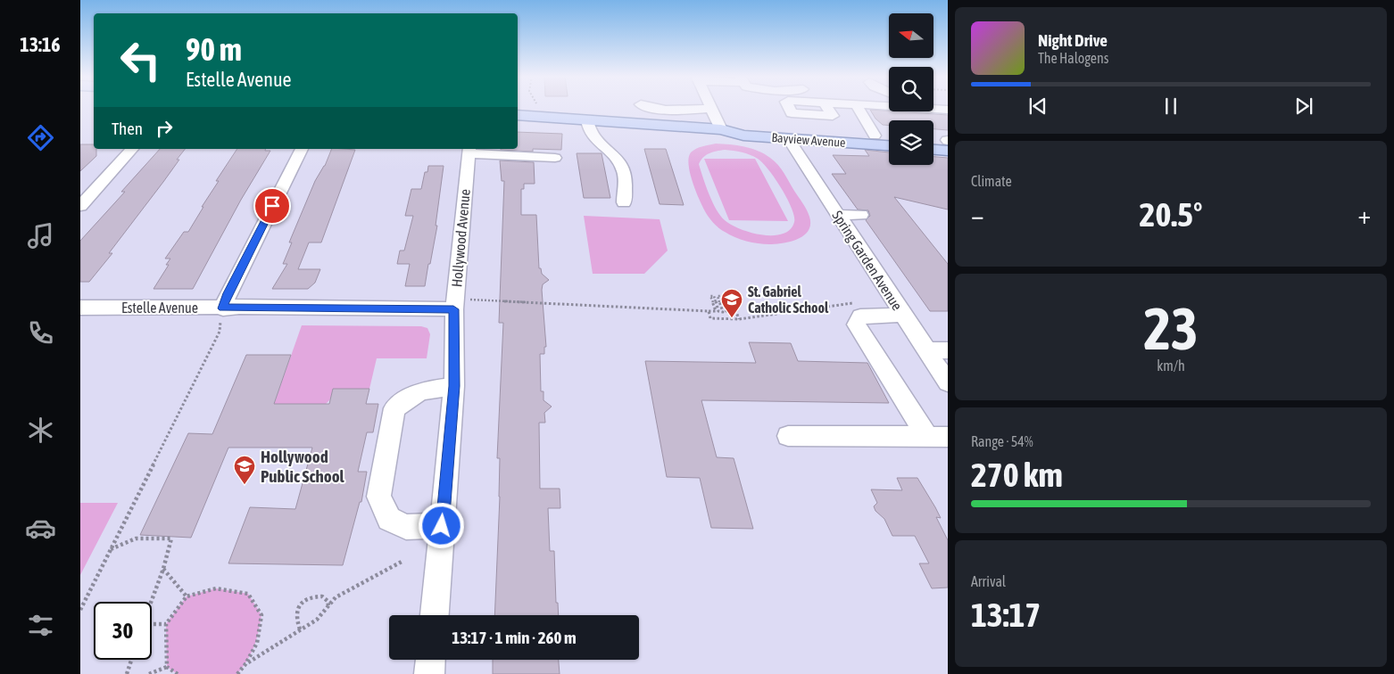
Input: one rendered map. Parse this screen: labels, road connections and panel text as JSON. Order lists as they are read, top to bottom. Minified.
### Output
{"streets":{"main road":["Bayview Avenue"],"street":["Hollywood Avenue","Spring Garden Avenue","Estelle Avenue"]},"crossings":[["Bayview Avenue","Spring Garden Avenue"],["Hollywood Avenue","Estelle Avenue"]],"places":{"school or university":["St. Gabriel Catholic School","Hollywood Public School"]},"north":"left","page":{"tabs":"13:16","turn":["90 m","Estelle Avenue"],"song":["Night Drive","The Halogens"],"then":"Then","tile":["Climate",["23","km/h"],["Range · 54%","270 km"],["Arrival","13:17"]],"heat":["−","20.5°","+"],"limit":"30","trip":"13:17 · 1 min · 260 m"}}
